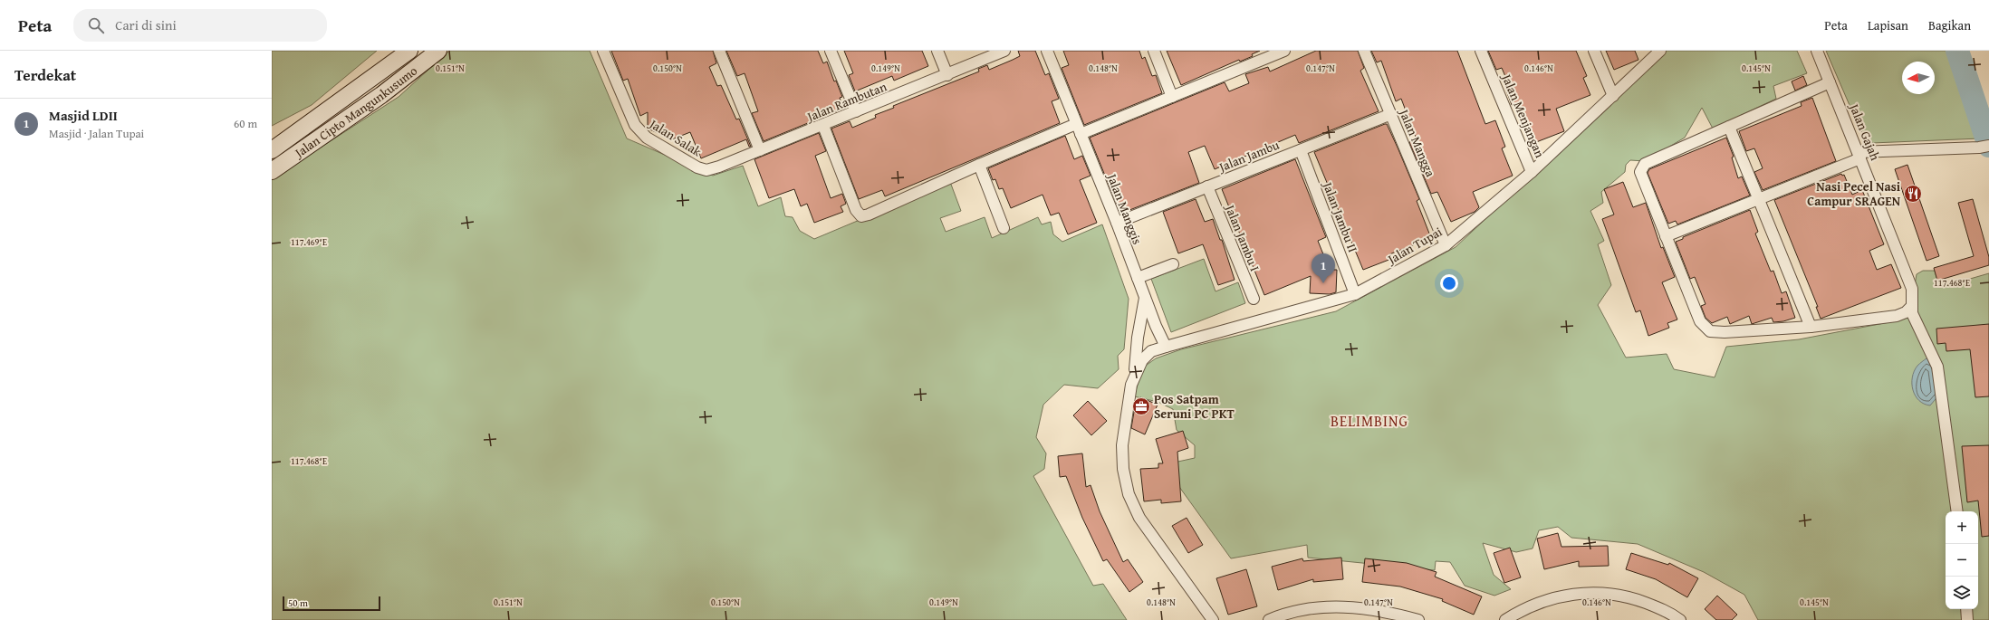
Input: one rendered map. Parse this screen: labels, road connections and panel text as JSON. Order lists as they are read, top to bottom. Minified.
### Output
{"streets":{"street":["Jalan Rambutan","Jalan Cipto Mangunkusumo","Jalan Menjangan","Jalan Gajah","Jalan Salak","Jalan Mangga","Jalan Jambu","Jalan Manggis","Jalan Jambu II","Jalan Jambu I","Jalan Tupai"]},"crossings":[["Jalan Rambutan","Jalan Salak"],["Jalan Menjangan","Jalan Tupai"],["Jalan Mangga","Jalan Jambu"],["Jalan Mangga","Jalan Tupai"],["Jalan Jambu","Jalan Manggis"],["Jalan Jambu","Jalan Jambu II"],["Jalan Jambu","Jalan Jambu I"],["Jalan Manggis","Jalan Tupai"],["Jalan Jambu II","Jalan Tupai"]],"districts":["BELIMBING"],"places":{"restaurant":["Nasi Pecel Nasi Campur SRAGEN"],"office":["Pos Satpam Seruni PC PKT"]},"scale_bar":"50 m","north":"left","page":{"header":"Peta","search":"Cari di sini","nav":["Peta","Lapisan","Bagikan"],"heading":"Terdekat","list":[{"mark":"1","name":"Masjid LDII","note":"Masjid · Jalan Tupai","value":"60 m"}],"pins":"1","map_buttons":["+","−"],"scale":"50 m"},"coordinates":["0.151°N","0.150°N","0.149°N","0.148°N","0.147°N","0.146°N","0.145°N","117.469°E","117.468°E"]}
